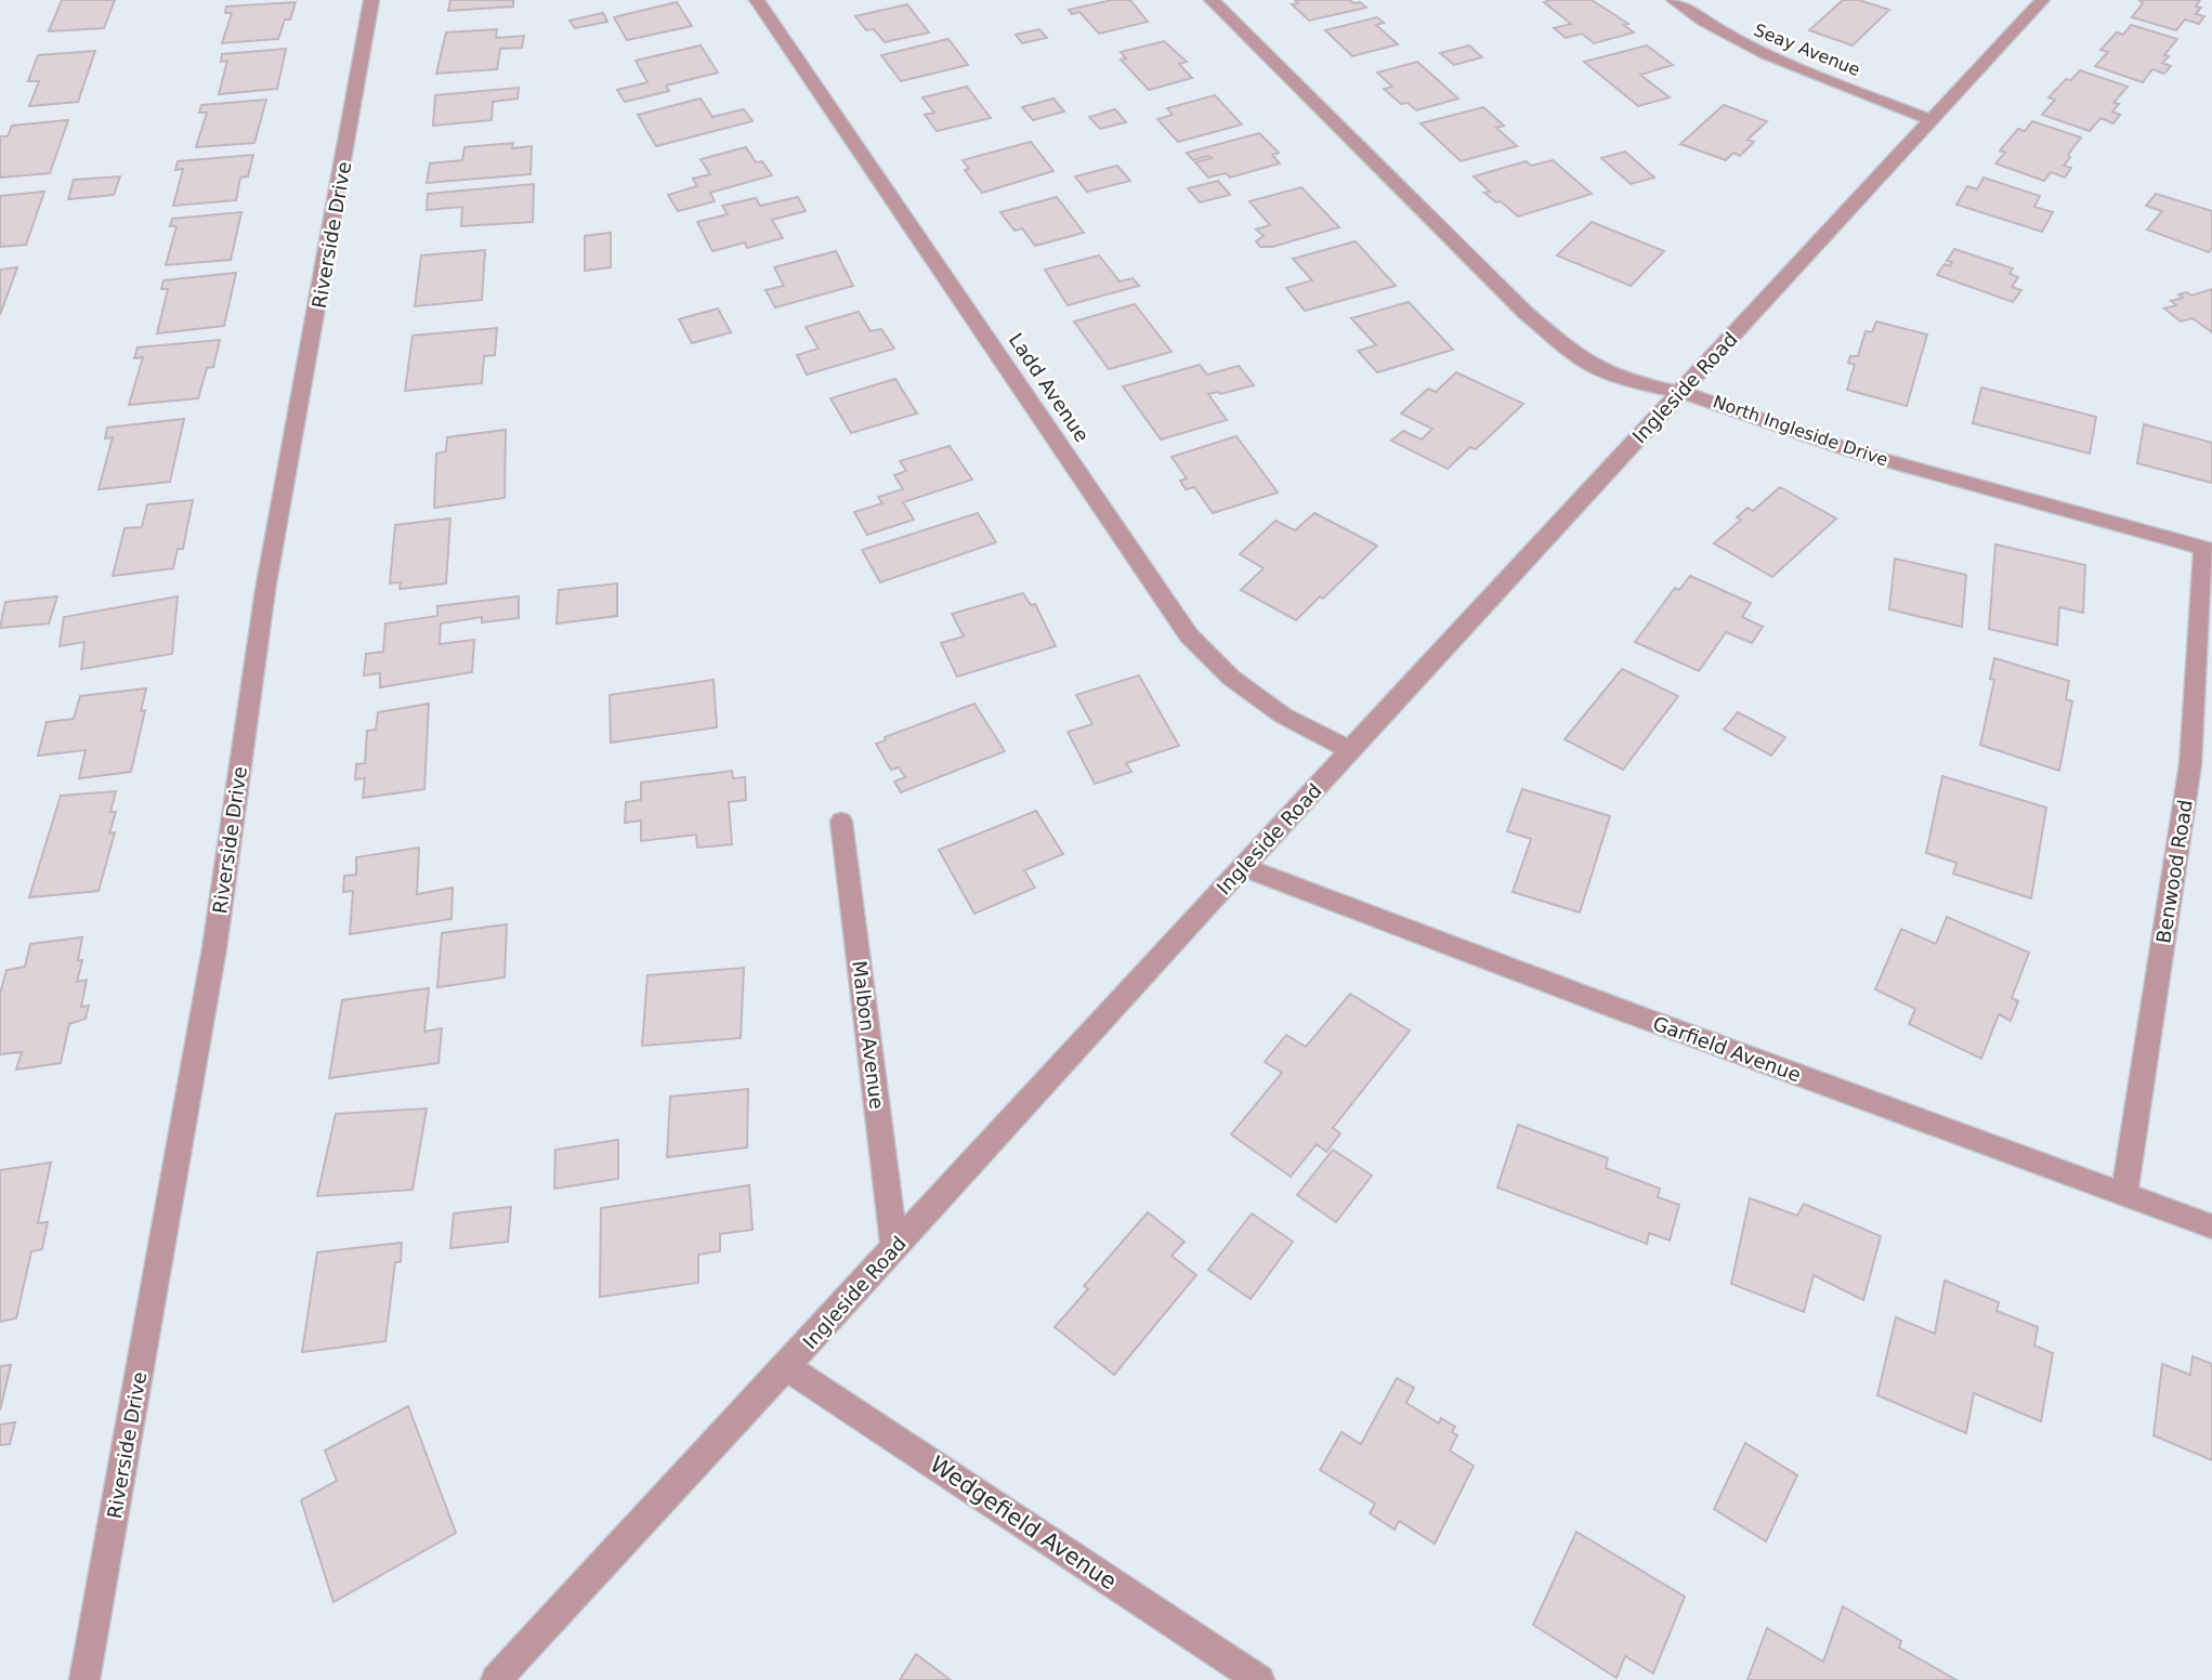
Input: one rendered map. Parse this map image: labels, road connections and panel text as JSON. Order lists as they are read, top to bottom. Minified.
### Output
{"streets":{"street":["Seay Avenue","Riverside Drive","Ladd Avenue","Ingleside Road","North Ingleside Drive","Benwood Road","Malbon Avenue","Garfield Avenue","Wedgefield Avenue"]},"crossings":[["Seay Avenue","Ingleside Road"],["Ladd Avenue","Ingleside Road"],["Ingleside Road","North Ingleside Drive"],["Ingleside Road","Malbon Avenue"],["Ingleside Road","Garfield Avenue"],["Ingleside Road","Wedgefield Avenue"],["North Ingleside Drive","Benwood Road"],["Benwood Road","Garfield Avenue"]]}
